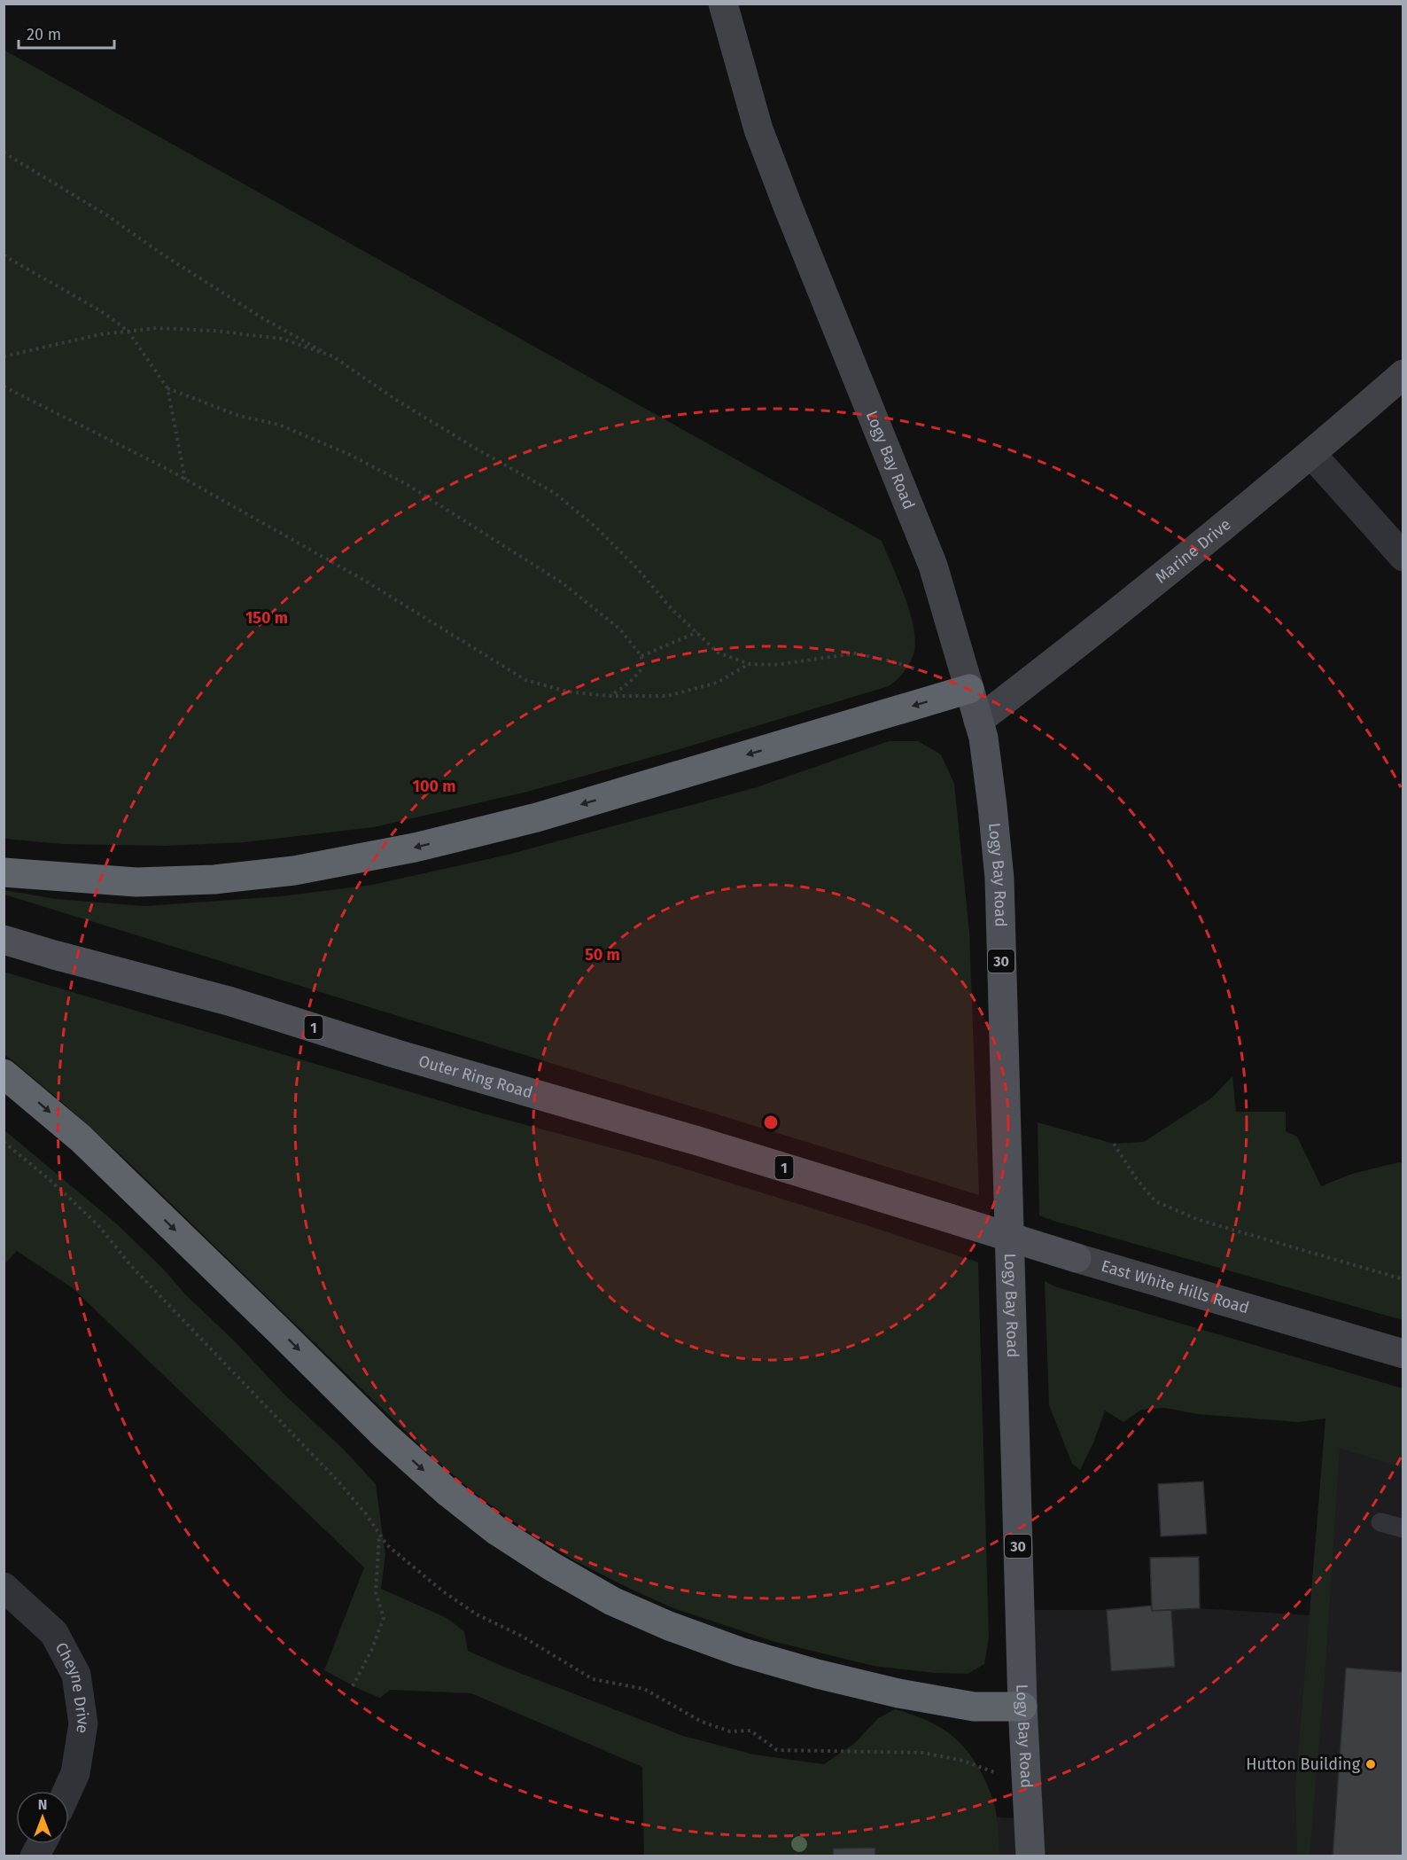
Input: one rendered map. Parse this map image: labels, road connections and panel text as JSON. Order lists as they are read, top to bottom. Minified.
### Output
{"streets":{"main road":["Logy Bay Road","Marine Drive","30","1","Outer Ring Road","East White Hills Road"],"street":["Cheyne Drive"]},"crossings":[["Logy Bay Road","Marine Drive"],["Outer Ring Road","East White Hills Road"]],"places":["Hutton Building"],"scale_bar":"20 m","north":"top","rings":["150 m","100 m","50 m"]}
